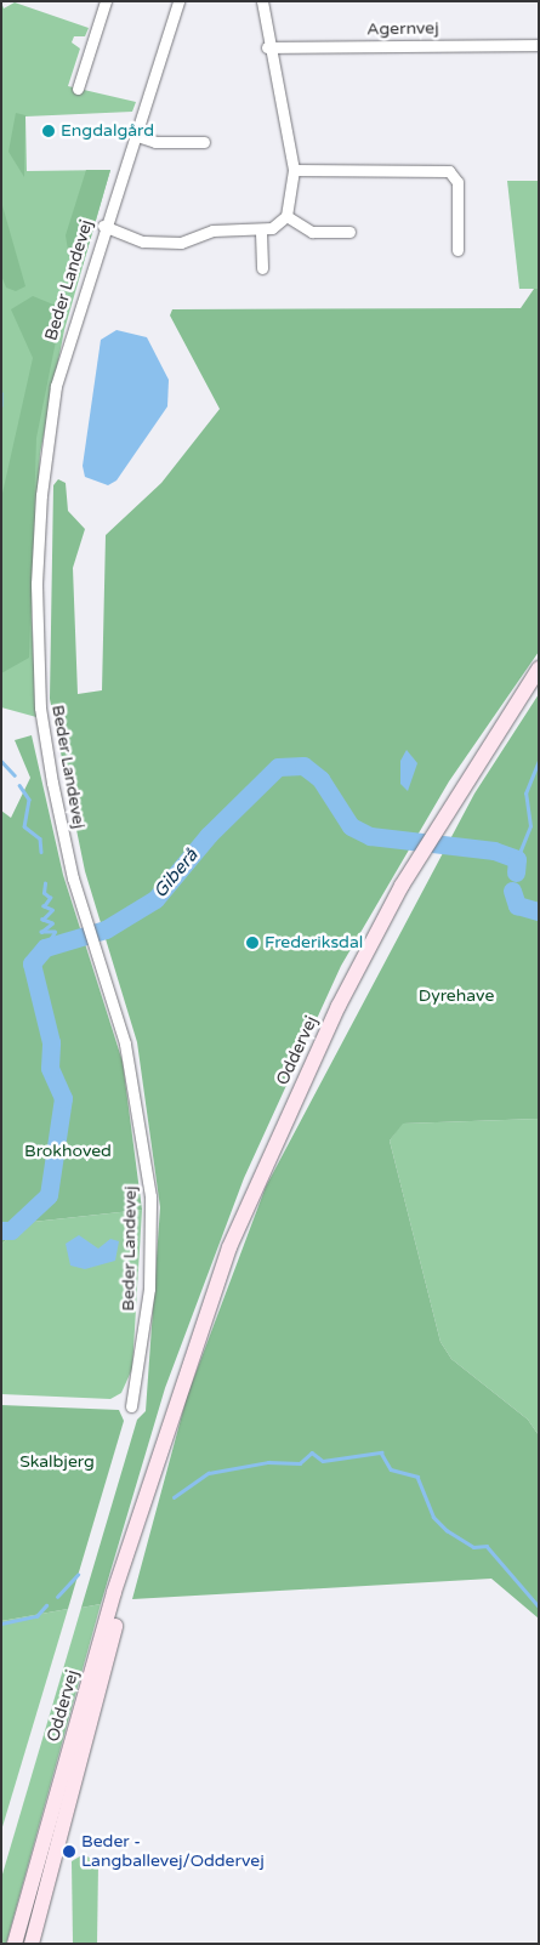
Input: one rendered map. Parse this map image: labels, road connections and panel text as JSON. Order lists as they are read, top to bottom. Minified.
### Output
{"streets":{"main road":["Oddervej"],"street":["Agernvej","Beder Landevej"]},"water":["Giberå"],"parks":["Dyrehave","Brokhoved","Skalbjerg"],"places":["Engdalgård","Frederiksdal","Beder - Langballevej/Oddervej"]}
